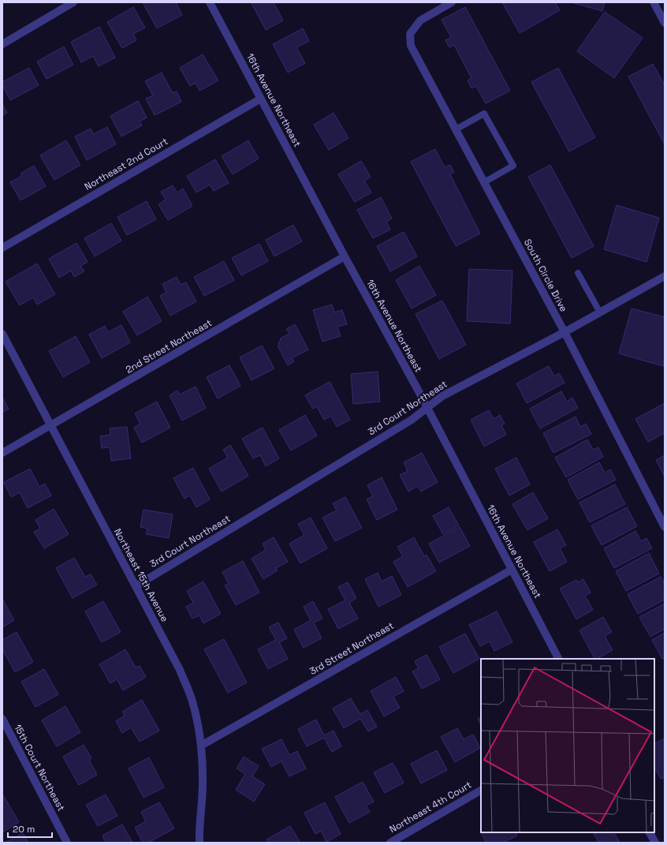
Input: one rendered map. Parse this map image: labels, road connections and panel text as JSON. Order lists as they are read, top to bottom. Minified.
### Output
{"streets":{"street":["16th Avenue Northeast","Northeast 2nd Court","South Circle Drive","2nd Street Northeast","3rd Court Northeast","Northeast 15th Avenue","3rd Street Northeast","15th Court Northeast","Northeast 4th Court"]},"crossings":[["16th Avenue Northeast","Northeast 2nd Court"],["16th Avenue Northeast","2nd Street Northeast"],["16th Avenue Northeast","3rd Court Northeast"],["16th Avenue Northeast","3rd Street Northeast"],["South Circle Drive","3rd Court Northeast"],["2nd Street Northeast","Northeast 15th Avenue"],["3rd Court Northeast","Northeast 15th Avenue"],["Northeast 15th Avenue","3rd Street Northeast"]],"scale_bar":"20 m"}
